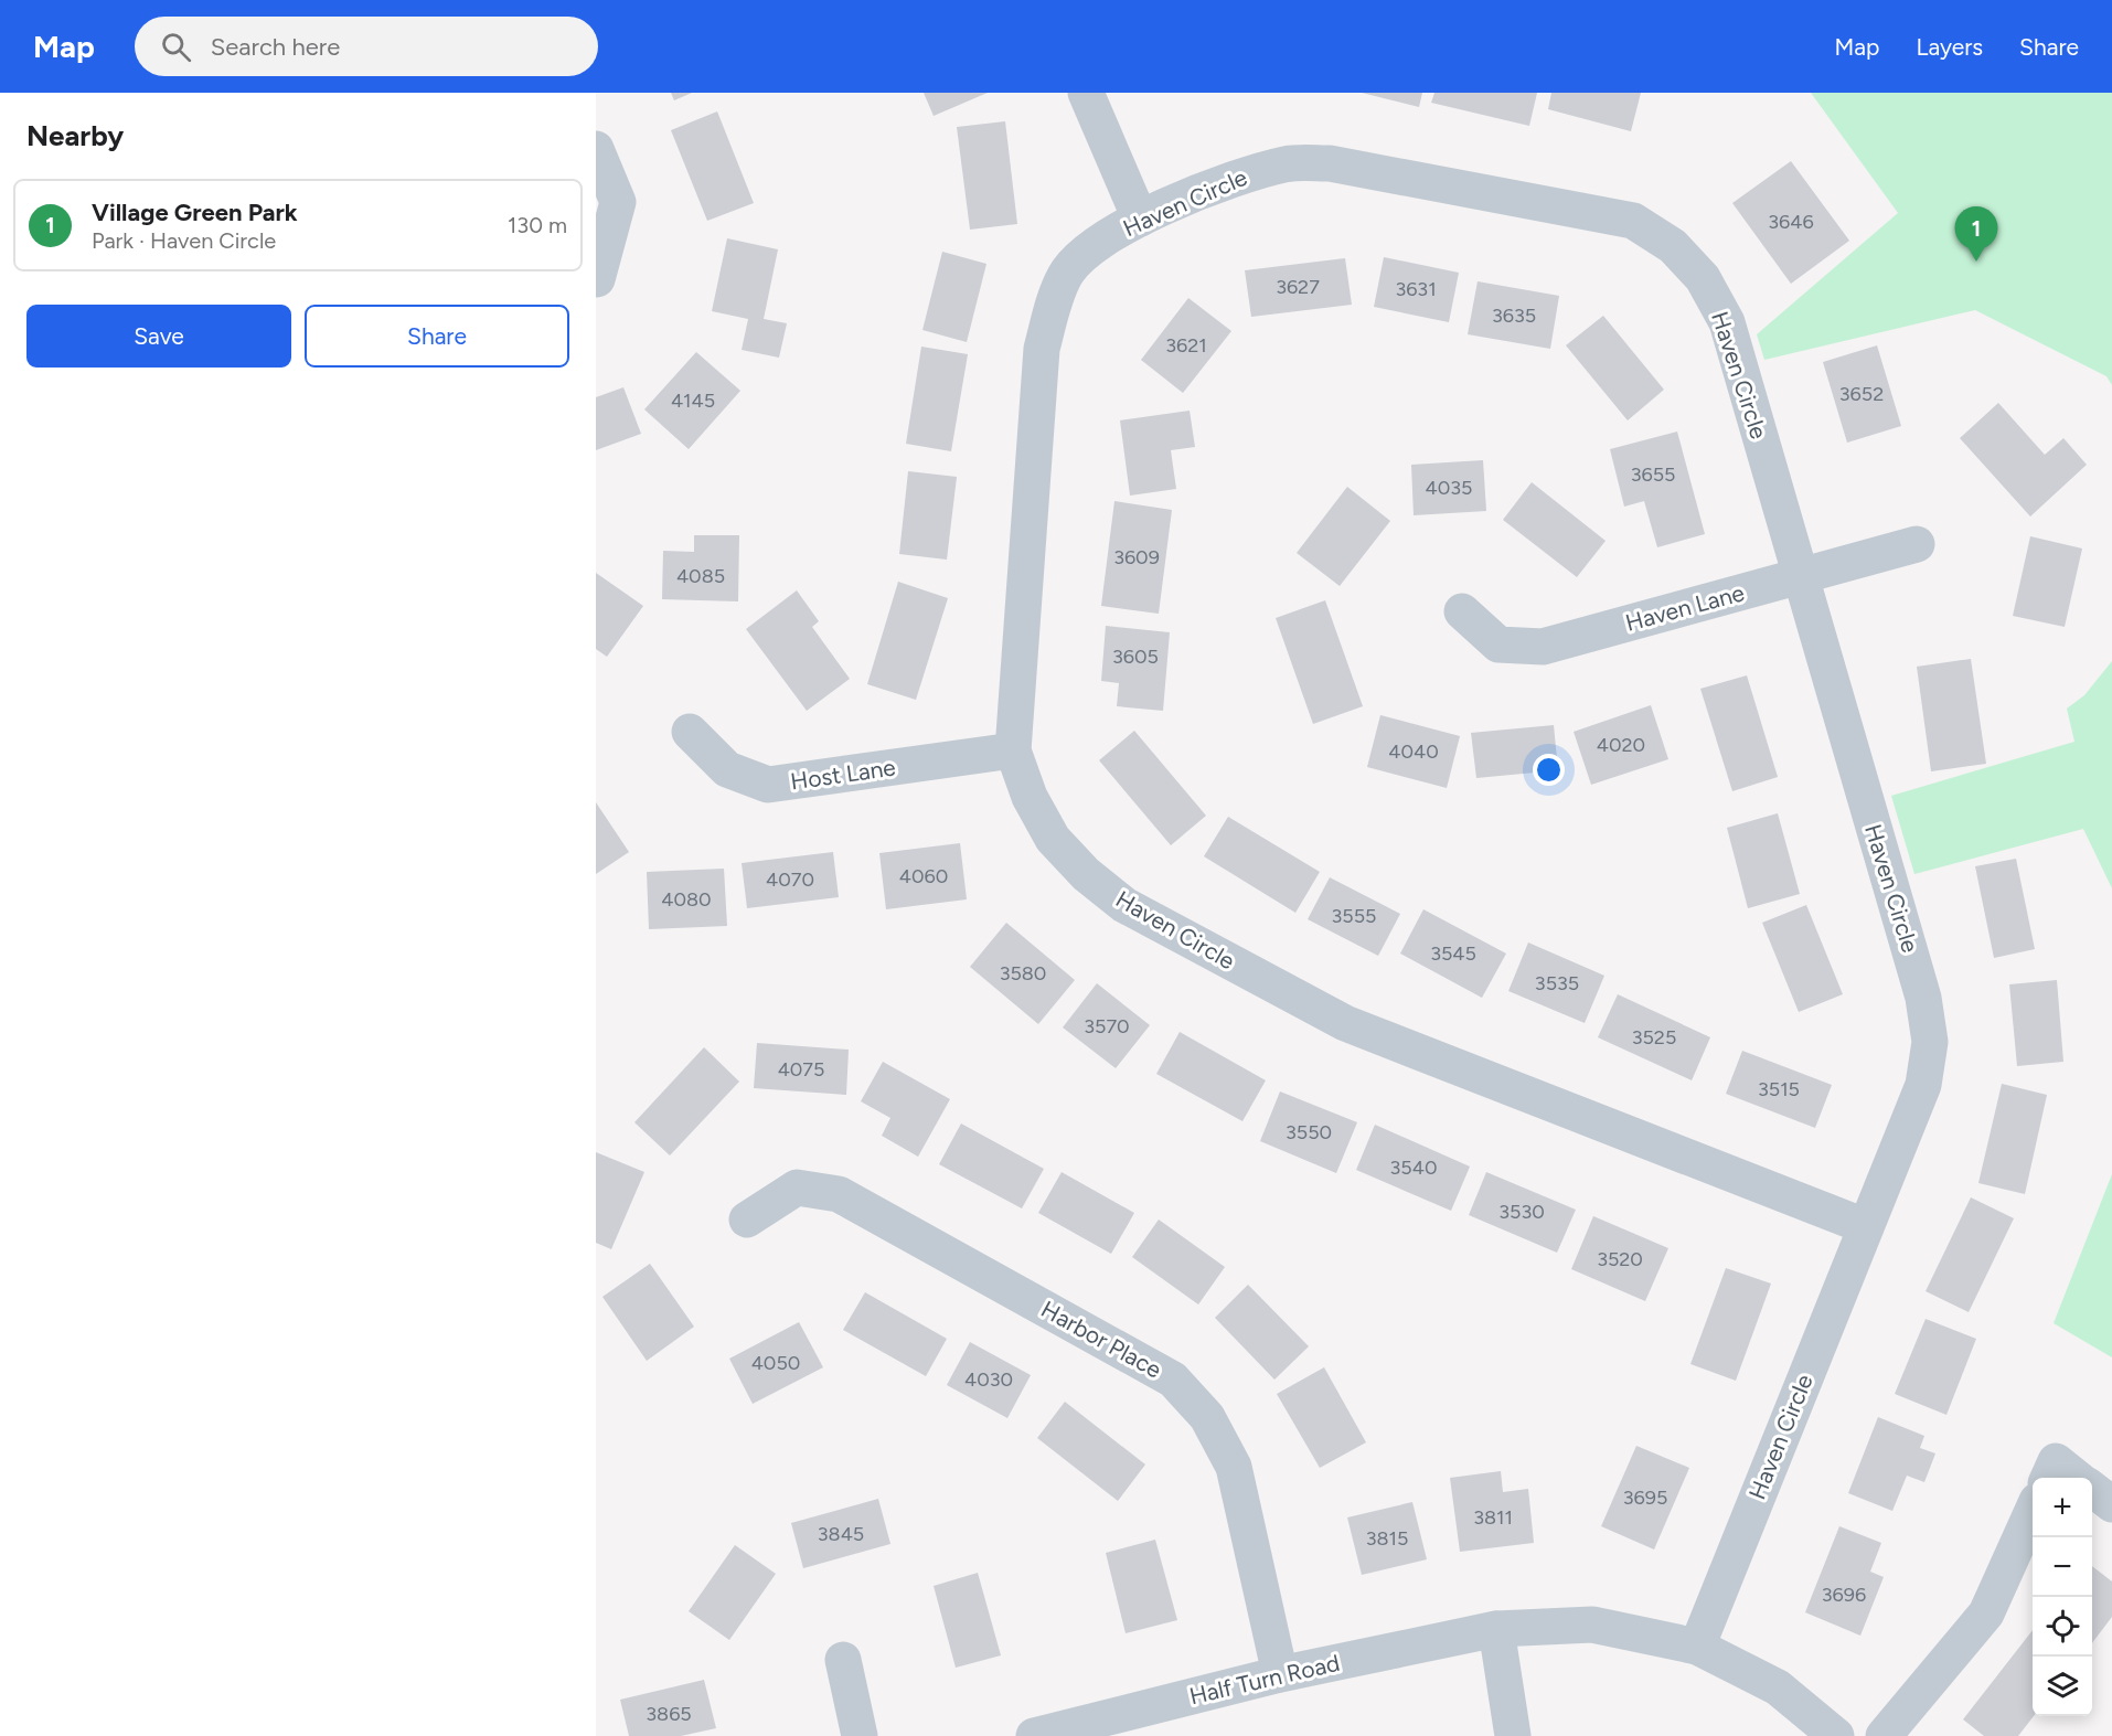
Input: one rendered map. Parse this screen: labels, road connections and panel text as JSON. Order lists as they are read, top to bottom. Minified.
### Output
{"streets":{"street":["Haven Circle","Haven Lane","Host Lane","Harbor Place","Half Turn Road"]},"crossings":[["Haven Circle","Haven Lane"],["Haven Circle","Host Lane"],["Haven Circle","Half Turn Road"],["Harbor Place","Half Turn Road"]],"house_numbers":["3646","3627","3631","3635","3621","3652","4145","3655","4035","3609","4085","3605","4020","4040","4060","4070","4080","3555","3545","3580","3535","3570","3525","4075","3515","3550","3540","3530","3520","4050","4030","3695","3811","3845","3815","3696","3865"],"page":{"header":"Map","search":"Search here","nav":["Map","Layers","Share"],"heading":"Nearby","list":[{"mark":"1","name":"Village Green Park","note":"Park · Haven Circle","value":"130 m"}],"pins":"1","buttons":["Save","Share"],"map_buttons":["+","−"]}}
